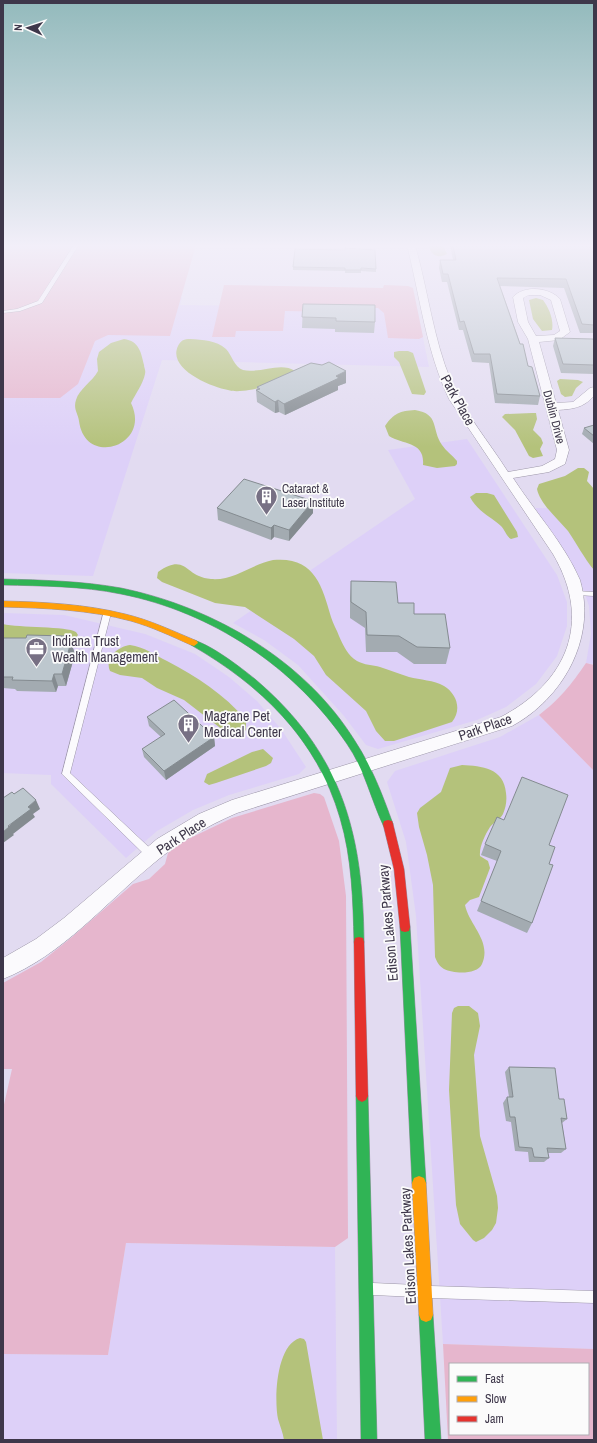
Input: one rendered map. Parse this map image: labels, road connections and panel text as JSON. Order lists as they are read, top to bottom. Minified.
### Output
{"streets":{"street":["Park Place","Dublin Drive","Edison Lakes Parkway"]},"crossings":[["Park Place","Dublin Drive"],["Park Place","Edison Lakes Parkway"]],"places":{"building":["Cataract & Laser Institute","Magrane Pet Medical Center"],"office":["Indiana Trust Wealth Management"]},"legend":["Fast","Slow","Jam"],"north":"left"}
